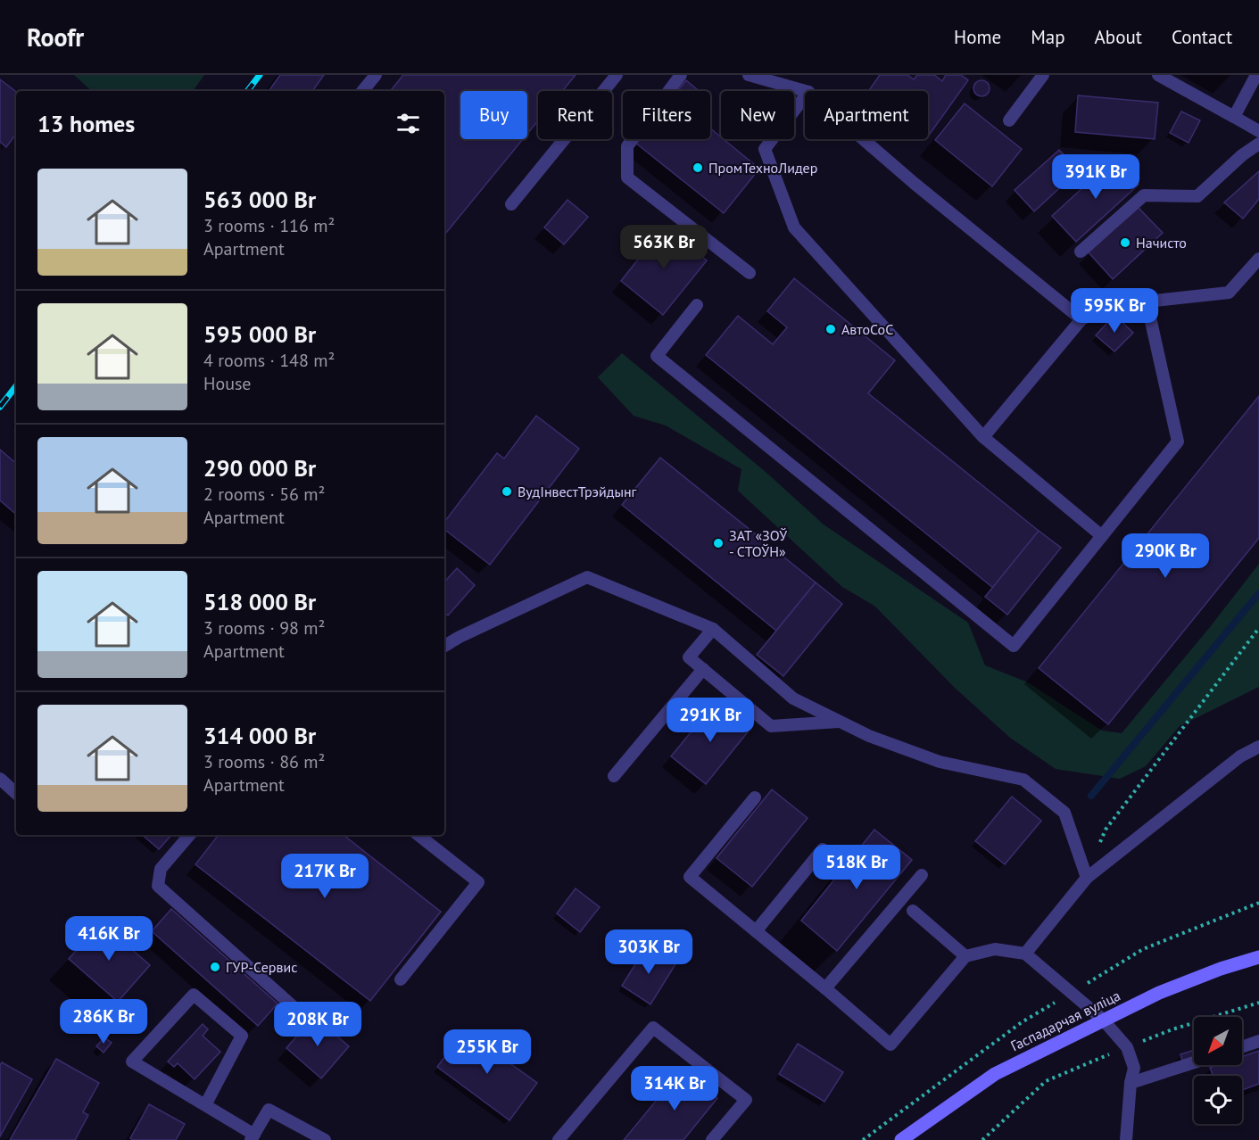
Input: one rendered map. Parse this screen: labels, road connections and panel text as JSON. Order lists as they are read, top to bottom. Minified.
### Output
{"streets":{"street":["Гаспадарчая вуліца"]},"places":["ПромТехноЛидер","Начисто","АвтоСоС","ВудІнвестТрэйдынг","ЗАТ «ЗОЎ - СТОЎН»","ГУР-Сервис"],"north":"bottom left","page":{"header":"Roofr","nav":["Home","Map","About","Contact"],"chip":["Buy","Rent","Filters","New","Apartment"],"heading":"13 homes","price":["391K Br","563K Br","595K Br","290K Br","291K Br","518K Br","217K Br","416K Br","303K Br","286K Br","208K Br","255K Br","314K Br"],"list":[{"name":"563 000 Br","note":"3 rooms · 116 m² · Apartment"},{"name":"595 000 Br","note":"4 rooms · 148 m² · House"},{"name":"290 000 Br","note":"2 rooms · 56 m² · Apartment"},{"name":"518 000 Br","note":"3 rooms · 98 m² · Apartment"},{"name":"314 000 Br","note":"3 rooms · 86 m² · Apartment"}]}}
